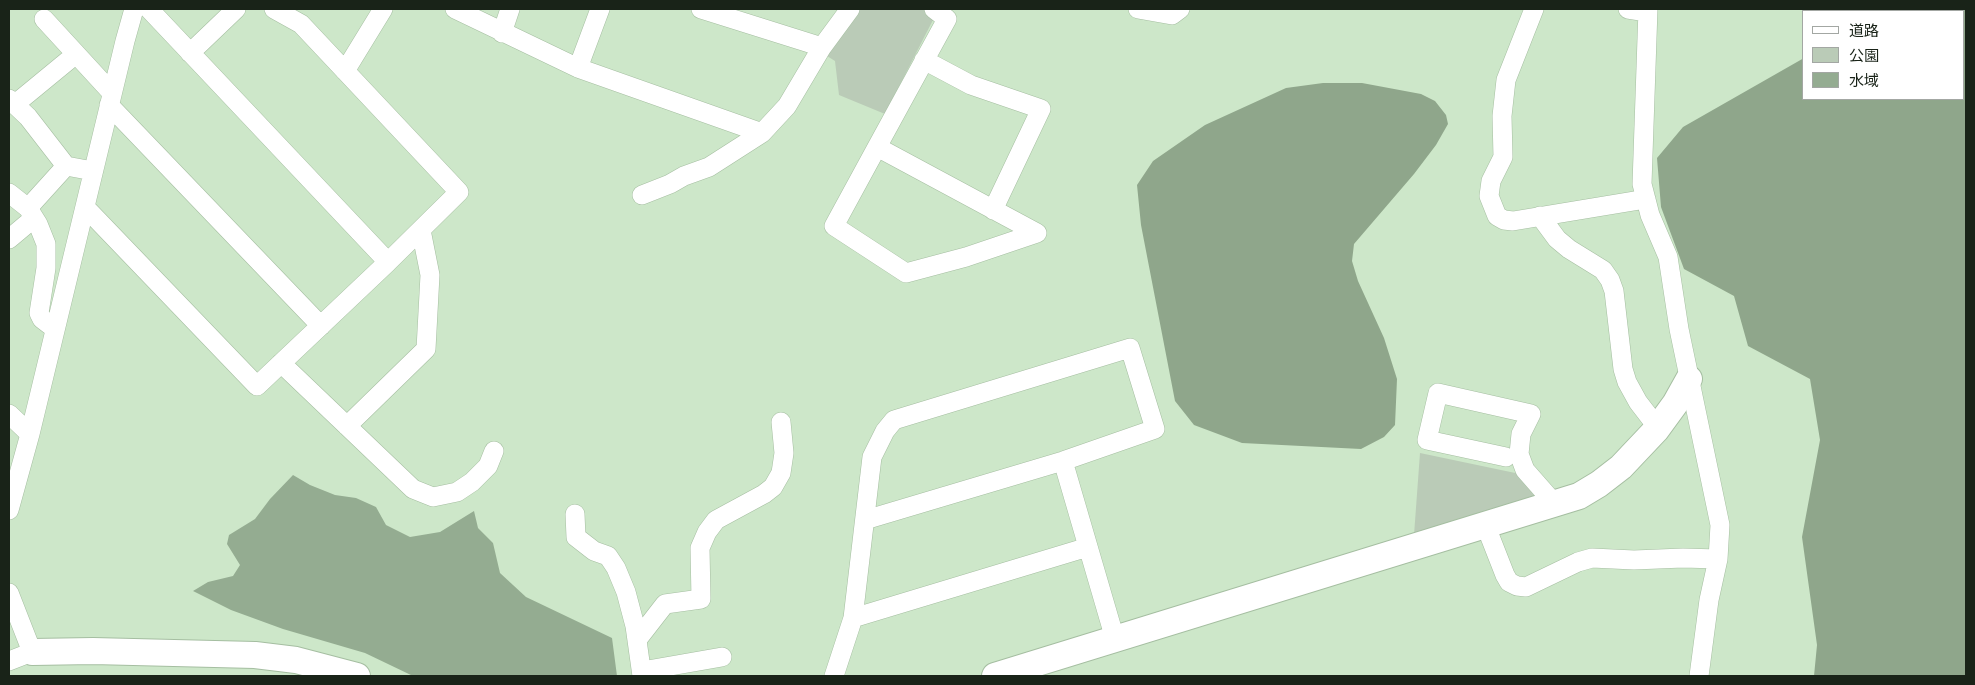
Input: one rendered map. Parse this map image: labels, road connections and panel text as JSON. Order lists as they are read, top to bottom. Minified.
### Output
{"legend":["道路","公園","水域"]}
